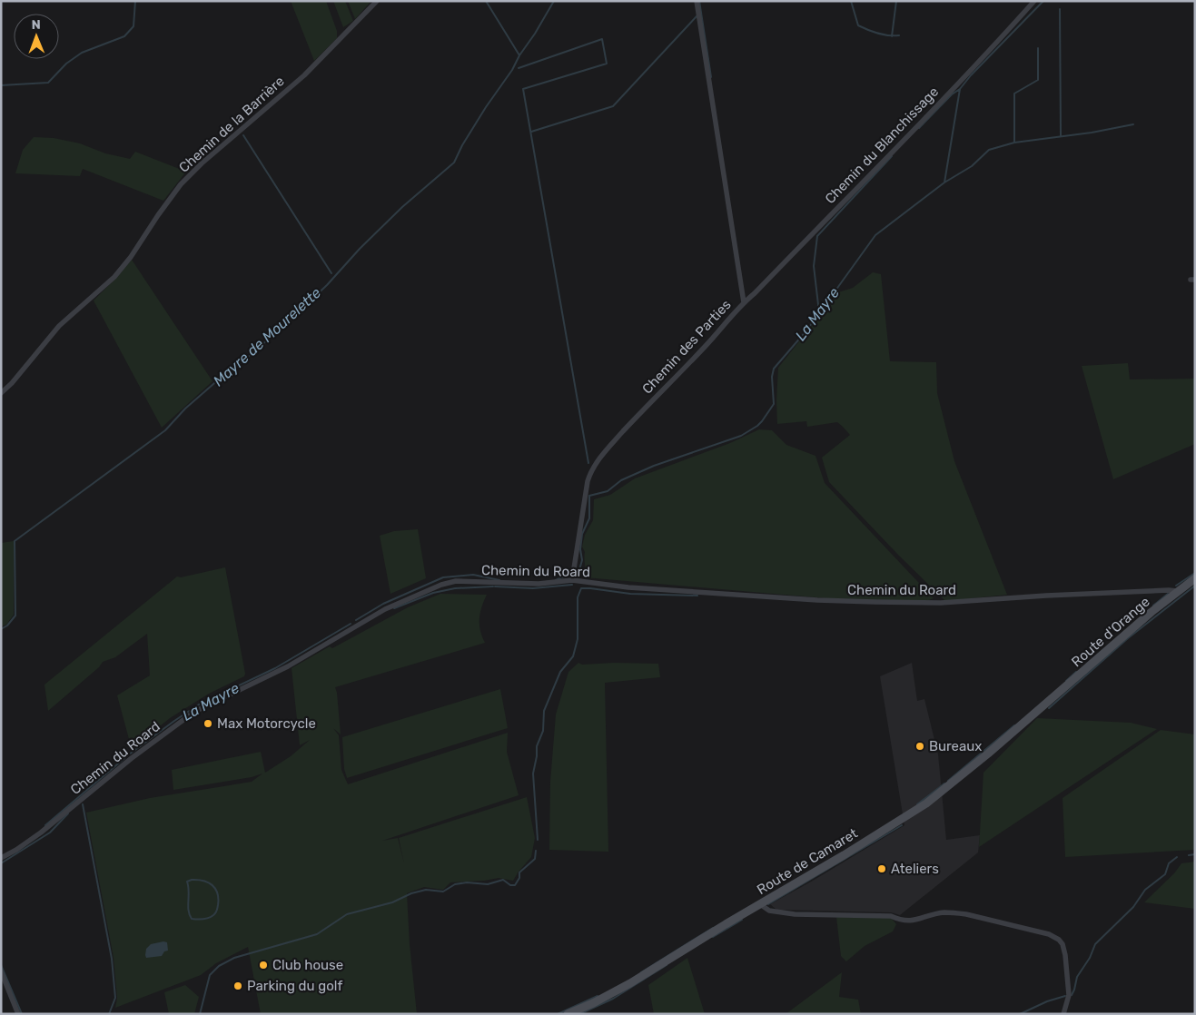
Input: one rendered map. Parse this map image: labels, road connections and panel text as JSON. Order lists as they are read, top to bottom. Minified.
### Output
{"streets":{"main road":["Route d'Orange","Route de Camaret"],"street":["Chemin de la Barrière","Chemin du Blanchissage","Chemin des Parties","Chemin du Roard"]},"crossings":[["Chemin du Blanchissage","Chemin des Parties"],["Chemin des Parties","Chemin du Roard"],["Chemin du Roard","Route d'Orange"],["Route d'Orange","Route de Camaret"]],"water":["La Mayre","Mayre de Mourelette"],"places":["Max Motorcycle","Bureaux","Ateliers","Club house","Parking du golf"],"north":"top"}
